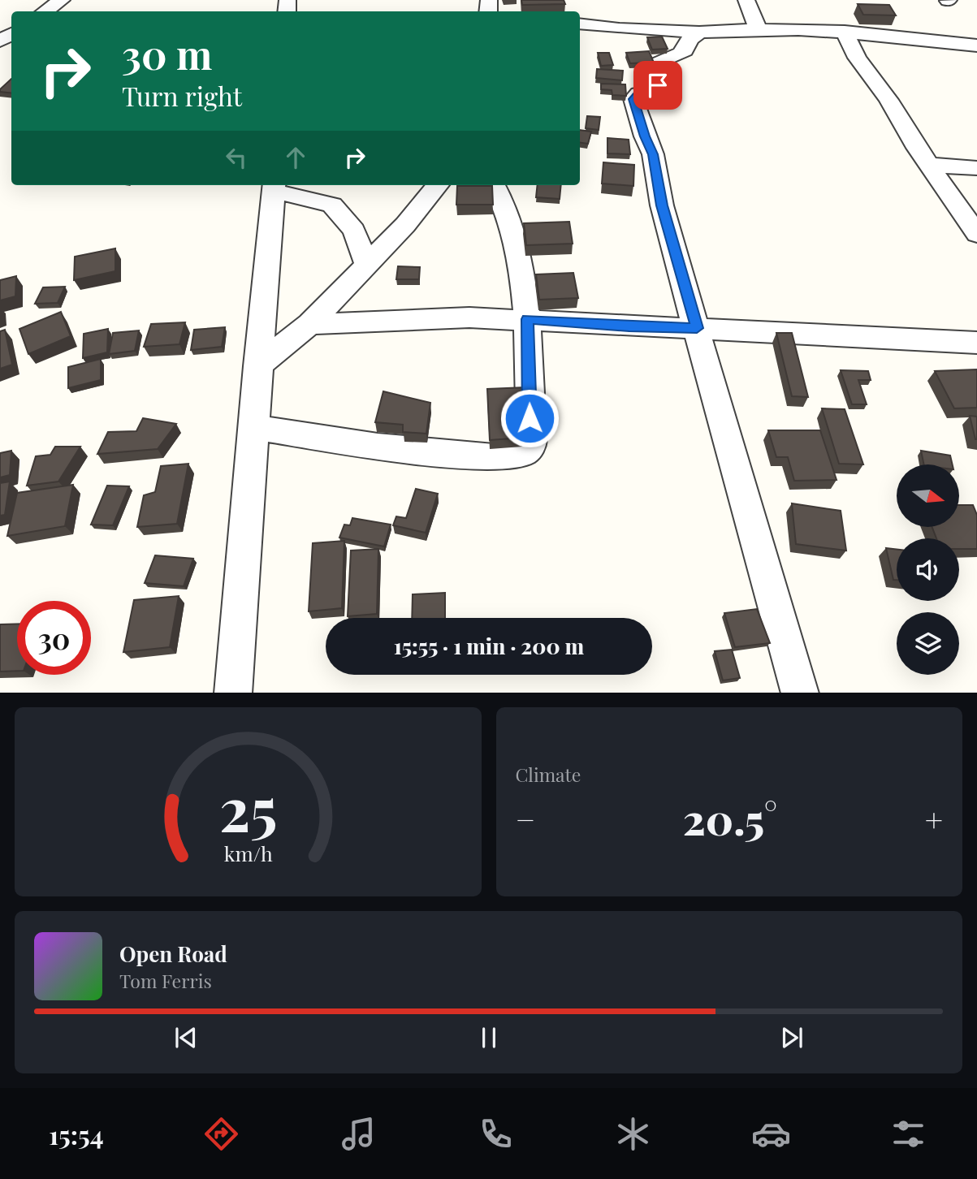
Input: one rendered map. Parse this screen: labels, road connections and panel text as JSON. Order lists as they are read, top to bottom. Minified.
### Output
{"north":"right","page":{"turn":["30 m","Turn right"],"limit":"30","trip":"15:55 · 1 min · 200 m","tile":"Climate","heat":["−","20.5°","+"],"song":["Open Road","Tom Ferris"],"tabs":"15:54","gauge":["25","km/h"]}}
